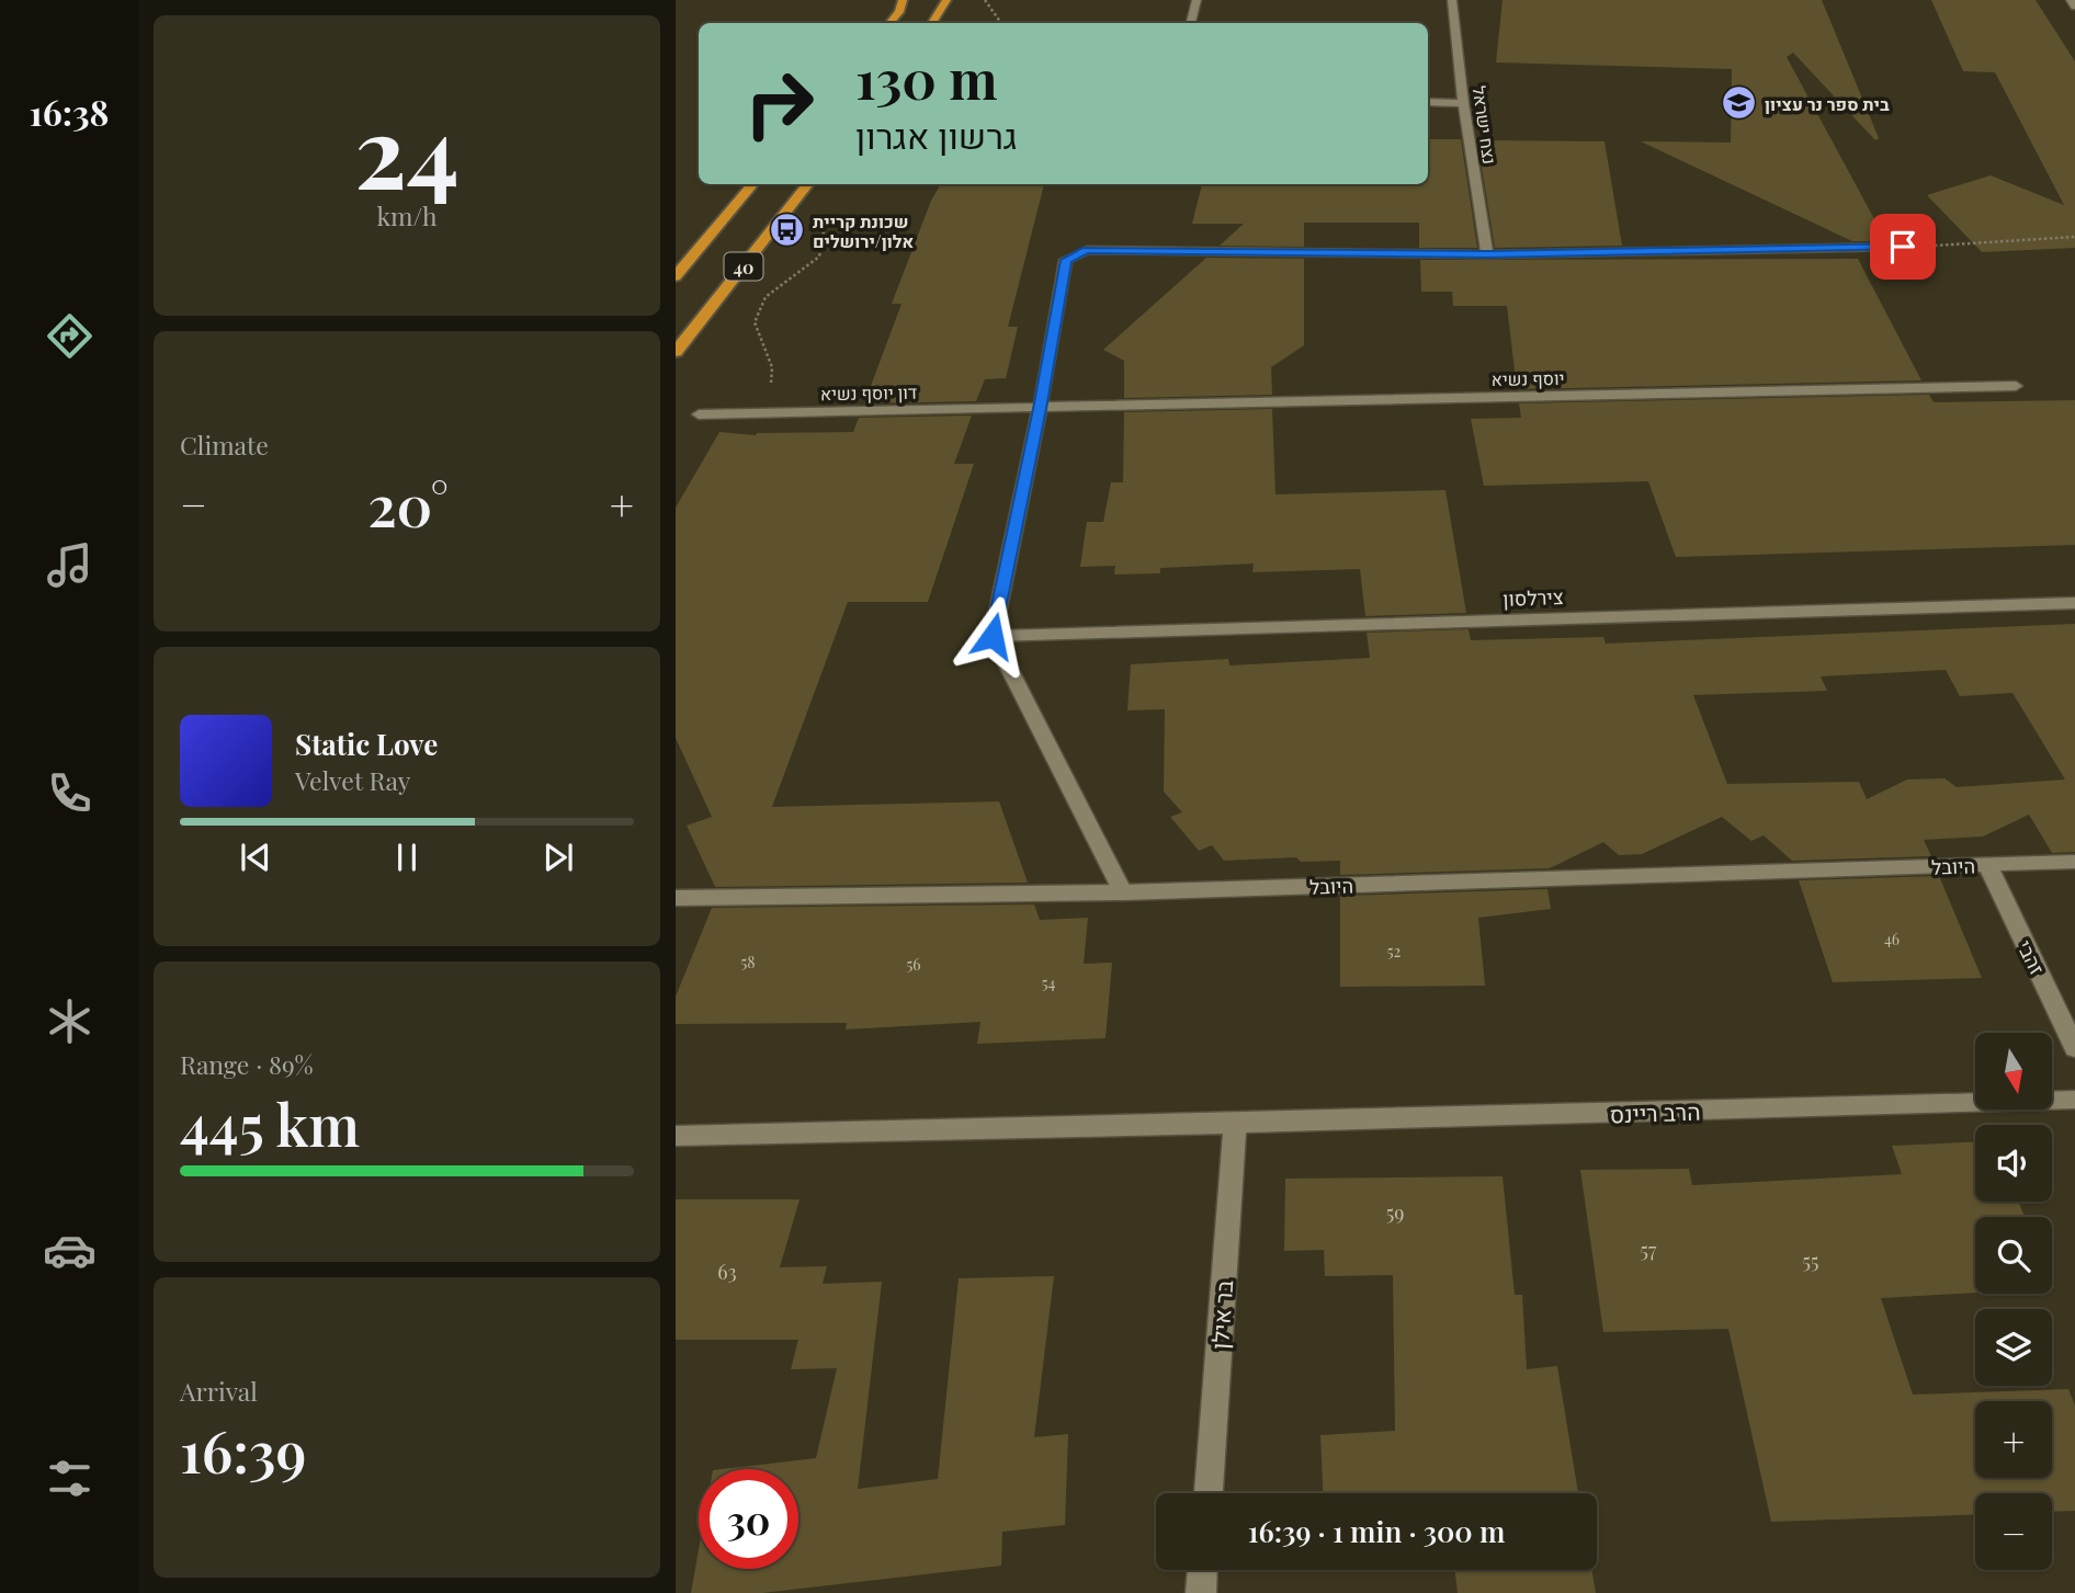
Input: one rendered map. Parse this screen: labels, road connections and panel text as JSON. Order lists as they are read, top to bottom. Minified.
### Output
{"streets":{"highway":["40"],"street":["נצח ישראל","יוסף נשיא","דון יוסף נשיא","צירלסון","היובל","זהבי","הרב ריינס","בר אילן"]},"crossings":[["יוסף נשיא","דון יוסף נשיא"],["היובל","זהבי"],["הרב ריינס","בר אילן"]],"places":{"school or university":["בית ספר נר עציון"],"bus stop":["שכונת קריית אלון/ירושלים"]},"house_numbers":["46","52","58","56","54","59","57","55","63"],"north":"bottom","page":{"tabs":"16:38","tile":[["24","km/h"],"Climate",["Range · 89%","445 km"],["Arrival","16:39"]],"turn":["130 m","גרשון אגרון"],"heat":["−","20°","+"],"song":["Static Love","Velvet Ray"],"map_buttons":["+","−"],"limit":"30","trip":"16:39 · 1 min · 300 m"}}
